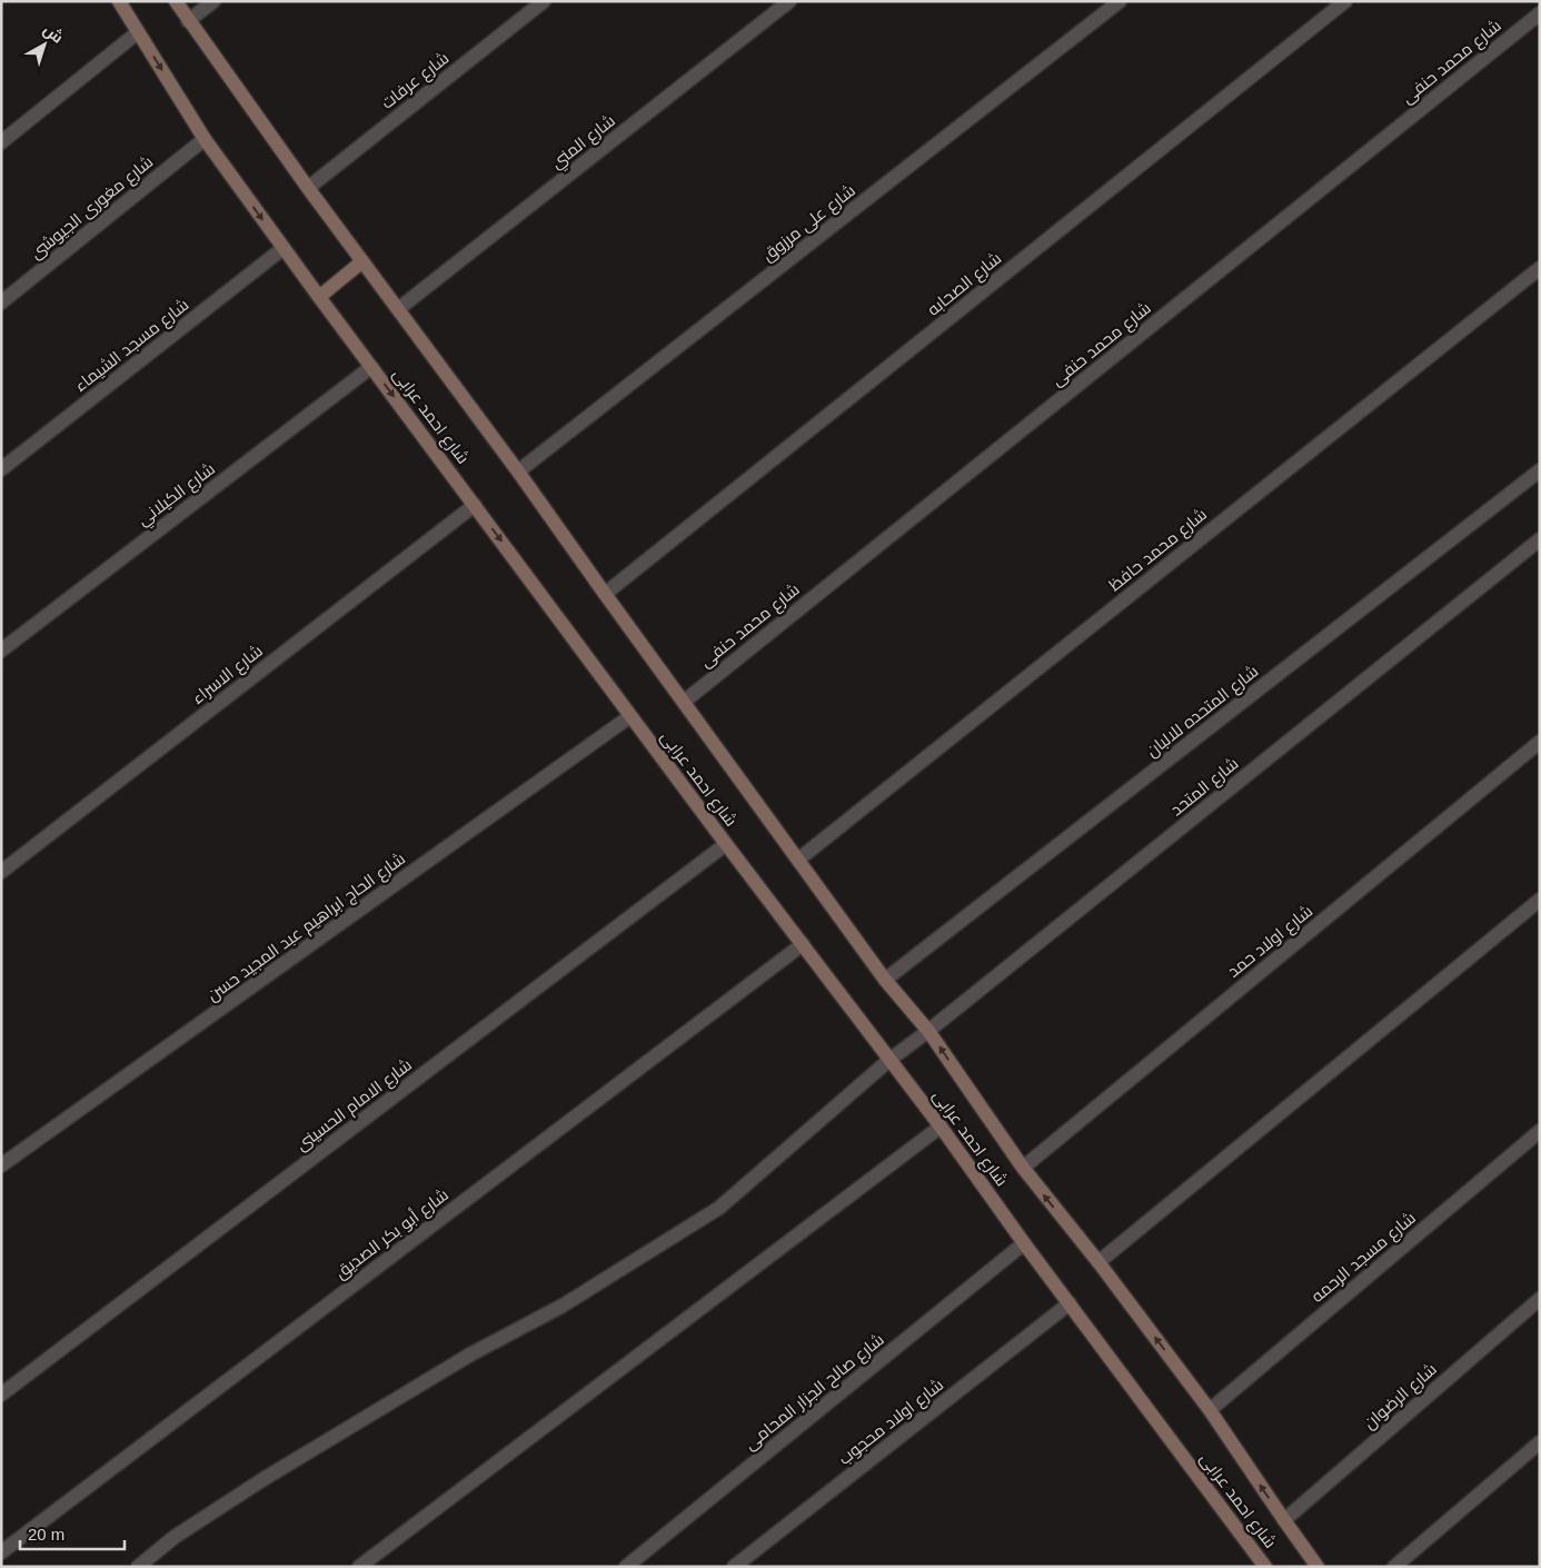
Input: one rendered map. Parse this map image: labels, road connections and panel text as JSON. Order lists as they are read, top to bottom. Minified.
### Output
{"streets":{"street":["شارع محمد حنفى","شارع عرفات","شارع المني","شارع مغورى الجيوشى","شارع على مرزوق","شارع الصحابه","شارع مسجد الشيماء","شارع احمد عرابى","شارع الكيلاني","شارع محمد حافظ","شارع الاسراء","شارع المتحده للالبان","شارع المتحد","شارع الحاج ابراهيم عبد المجيد حسن","شارع اولاد حمد","شارع الامام الحسينى","شارع أبو بكر الصديق","شارع مسجد الرحمه","شارع صالح الجزار المحامى","شارع الرضوان","شارع اولاد محجوب"]},"crossings":[["شارع محمد حنفى","شارع احمد عرابى"],["شارع عرفات","شارع احمد عرابى"],["شارع المني","شارع احمد عرابى"],["شارع مغورى الجيوشى","شارع احمد عرابى"],["شارع على مرزوق","شارع احمد عرابى"],["شارع الصحابه","شارع احمد عرابى"],["شارع مسجد الشيماء","شارع احمد عرابى"],["شارع احمد عرابى","شارع الكيلاني"],["شارع احمد عرابى","شارع محمد حافظ"],["شارع احمد عرابى","شارع الاسراء"],["شارع احمد عرابى","شارع المتحده للالبان"],["شارع احمد عرابى","شارع المتحد"],["شارع احمد عرابى","شارع الحاج ابراهيم عبد المجيد حسن"],["شارع احمد عرابى","شارع اولاد حمد"],["شارع احمد عرابى","شارع الامام الحسينى"],["شارع احمد عرابى","شارع أبو بكر الصديق"],["شارع احمد عرابى","شارع مسجد الرحمه"],["شارع احمد عرابى","شارع صالح الجزار المحامى"],["شارع احمد عرابى","شارع الرضوان"],["شارع احمد عرابى","شارع اولاد محجوب"]],"scale_bar":"20 m","north":"top right"}
